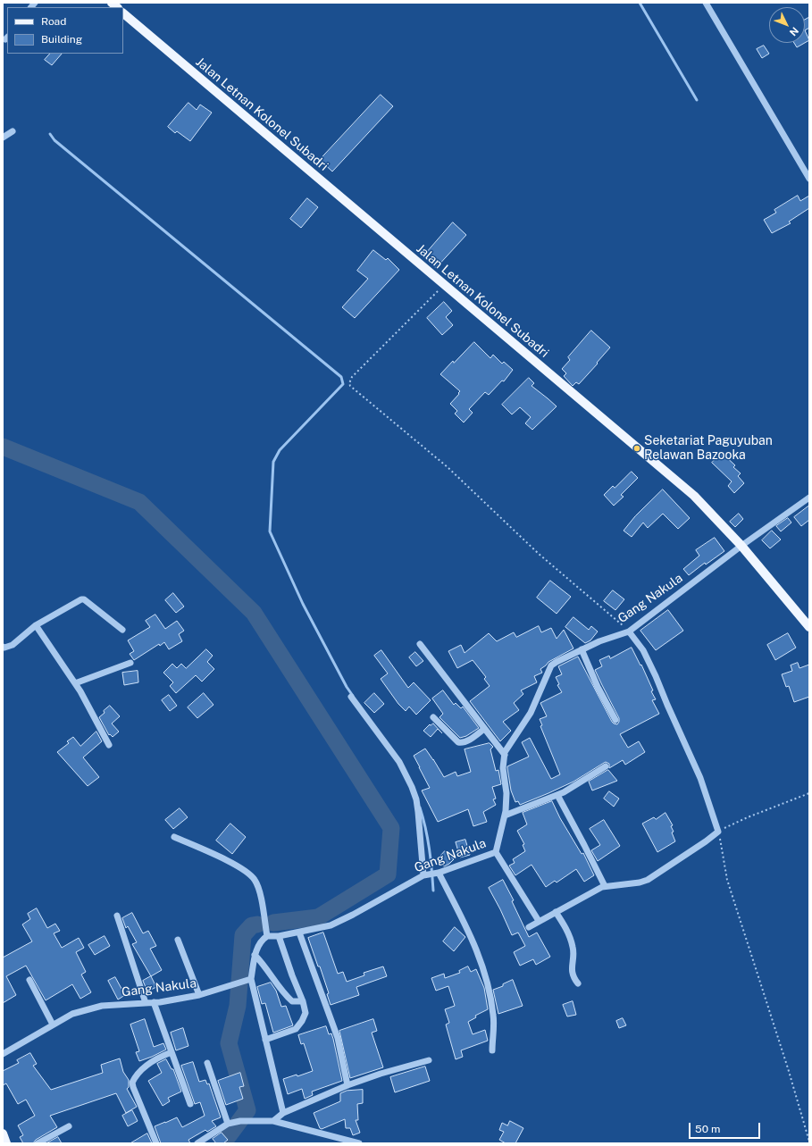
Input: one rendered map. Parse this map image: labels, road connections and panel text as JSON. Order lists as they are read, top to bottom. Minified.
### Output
{"streets":{"main road":["Jalan Letnan Kolonel Subadri"],"street":["Gang Nakula"]},"crossings":[["Jalan Letnan Kolonel Subadri","Gang Nakula"]],"places":["Seketariat Paguyuban Relawan Bazooka"],"legend":["Road","Building"],"scale_bar":"50 m","north":"bottom right"}
